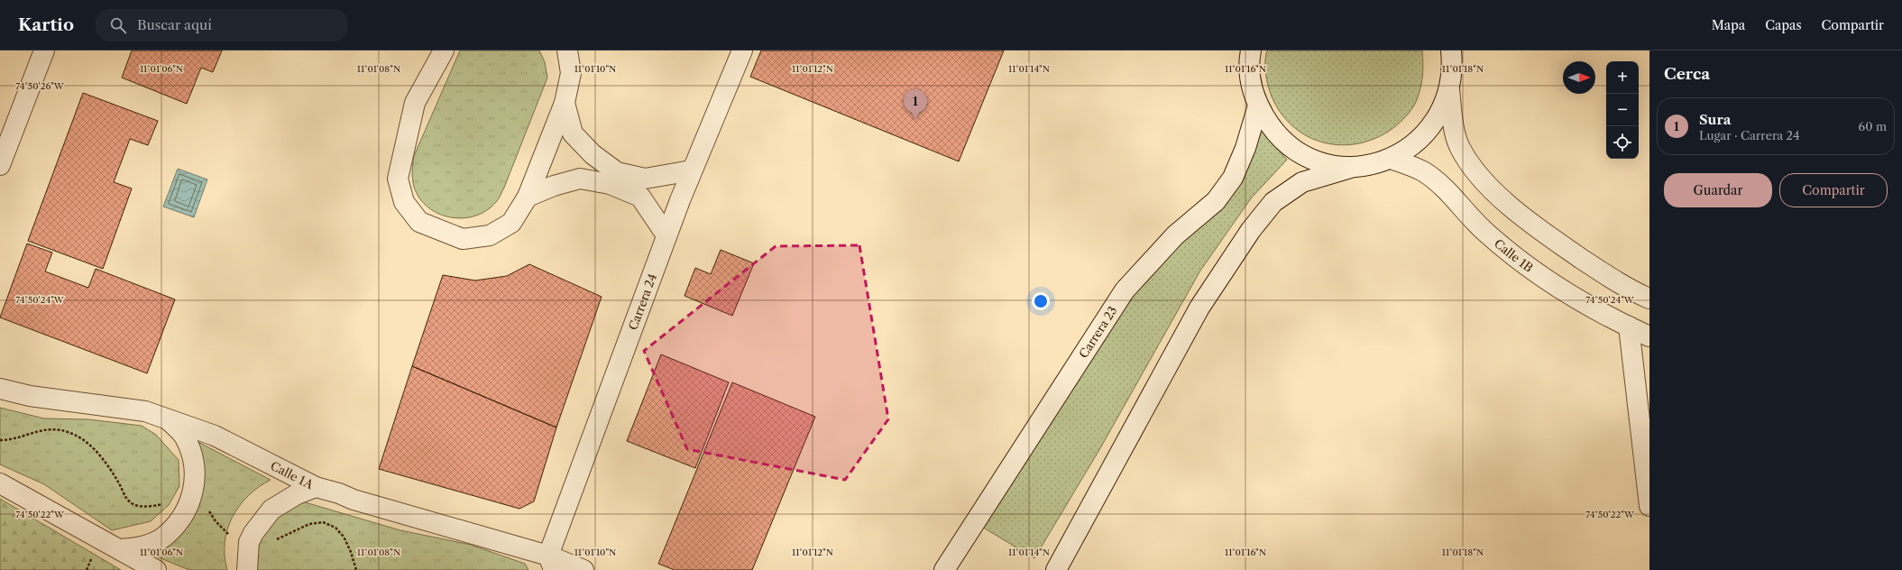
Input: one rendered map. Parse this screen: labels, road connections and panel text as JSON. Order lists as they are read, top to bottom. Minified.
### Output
{"streets":{"street":["Calle 1B","Carrera 24","Carrera 23","Calle 1A"]},"crossings":[["Carrera 24","Calle 1A"]],"north":"right","page":{"header":"Kartio","search":"Buscar aquí","nav":["Mapa","Capas","Compartir"],"heading":"Cerca","map_buttons":["+","−"],"pins":"1","list":[{"mark":"1","name":"Sura","note":"Lugar · Carrera 24","value":"60 m"}],"buttons":["Guardar","Compartir"]},"coordinates":["11°01'06\"N","11°01'08\"N","11°01'10\"N","11°01'12\"N","11°01'14\"N","11°01'16\"N","11°01'18\"N","74°50'26\"W","74°50'24\"W","74°50'22\"W"]}
